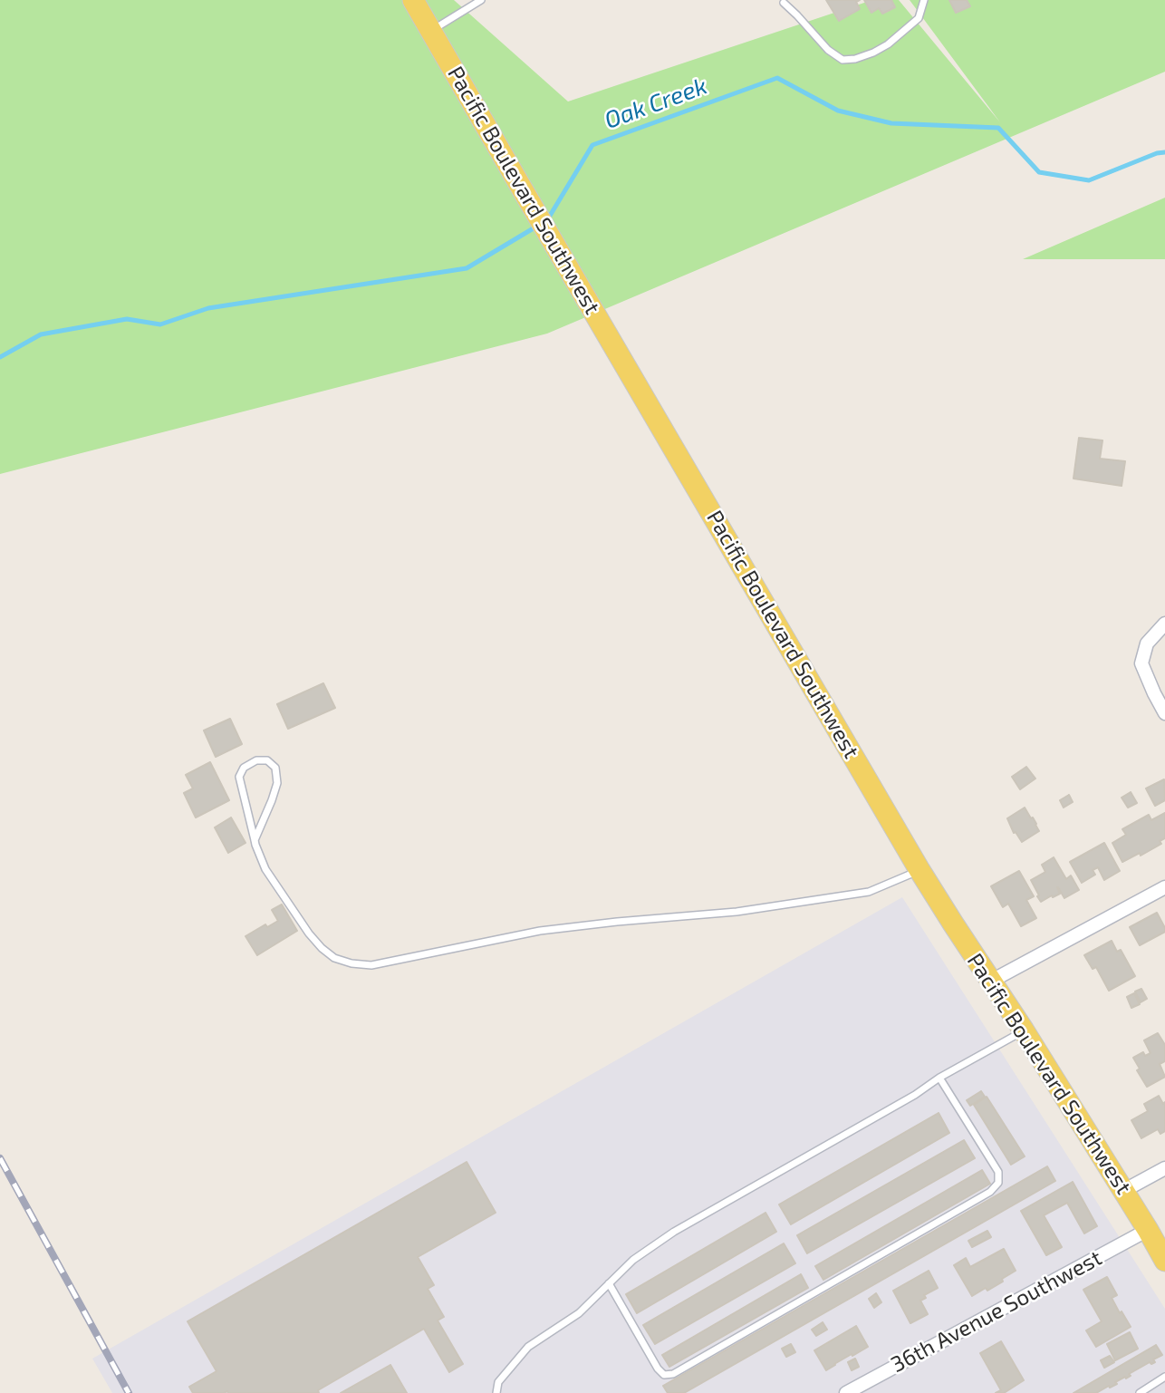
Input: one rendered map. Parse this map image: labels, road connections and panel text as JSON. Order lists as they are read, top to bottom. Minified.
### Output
{"streets":{"main road":["Pacific Boulevard Southwest"],"street":["36th Avenue Southwest"]},"crossings":[["Pacific Boulevard Southwest","36th Avenue Southwest"]],"water":["Oak Creek"]}
